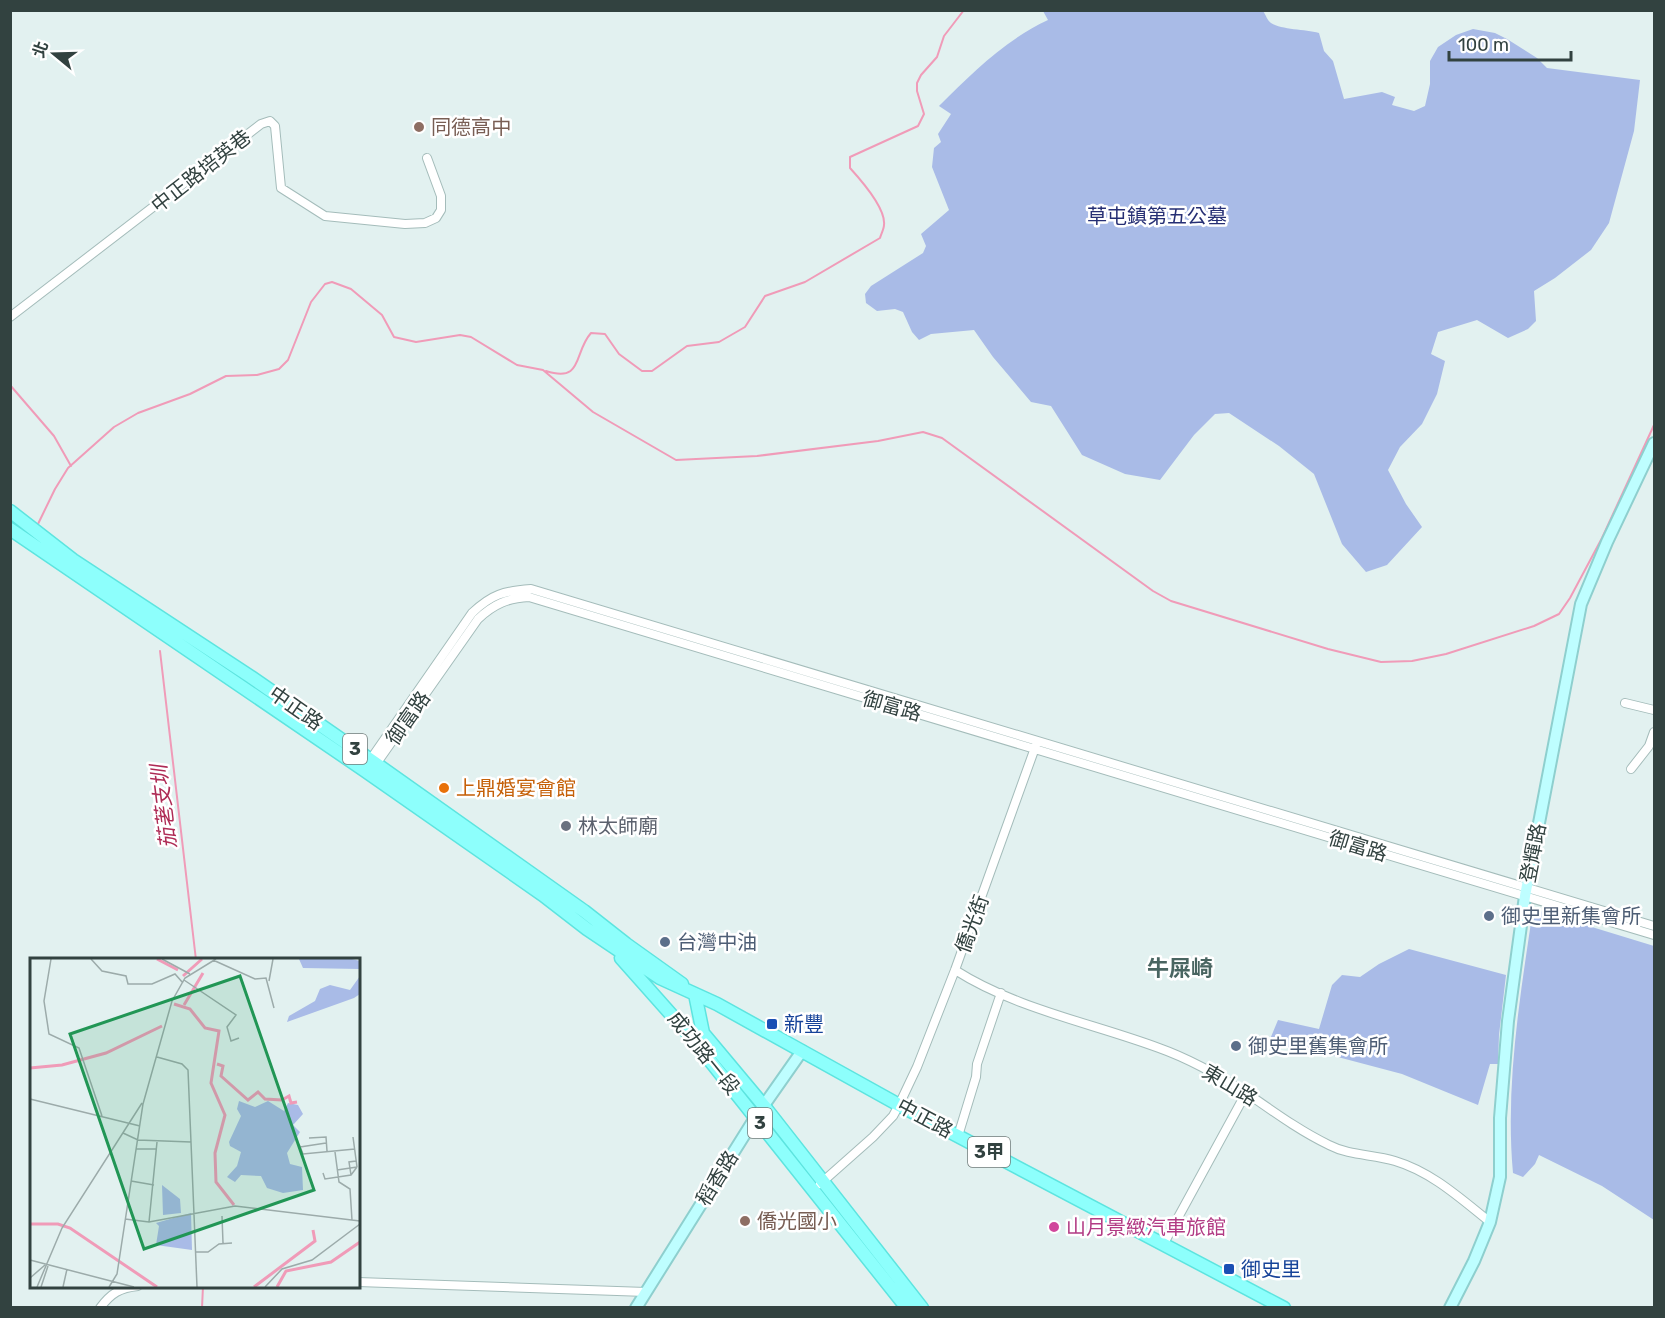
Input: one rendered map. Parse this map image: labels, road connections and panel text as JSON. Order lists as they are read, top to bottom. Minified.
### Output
{"streets":{"main road":["中正路","3","成功路一段","3甲"],"street":["中正路培英巷","御富路","登輝路","僑光街","東山路","稻香路"]},"crossings":[["御富路","中正路"],["御富路","登輝路"],["御富路","僑光街"],["中正路","僑光街"],["中正路","成功路一段"],["中正路","稻香路"],["登輝路","東山路"],["僑光街","成功路一段"],["僑光街","東山路"],["成功路一段","稻香路"]],"districts":["牛屎崎"],"water":["茄荖支圳"],"parks":["草屯鎮第五公墓"],"places":{"other":["同德高中","上鼎婚宴會館","林太師廟","御史里新集會所","台灣中油","御史里舊集會所","僑光國小","山月景緻汽車旅館"],"transit":["新豐","御史里"]},"scale_bar":"100 m","north":"left"}
